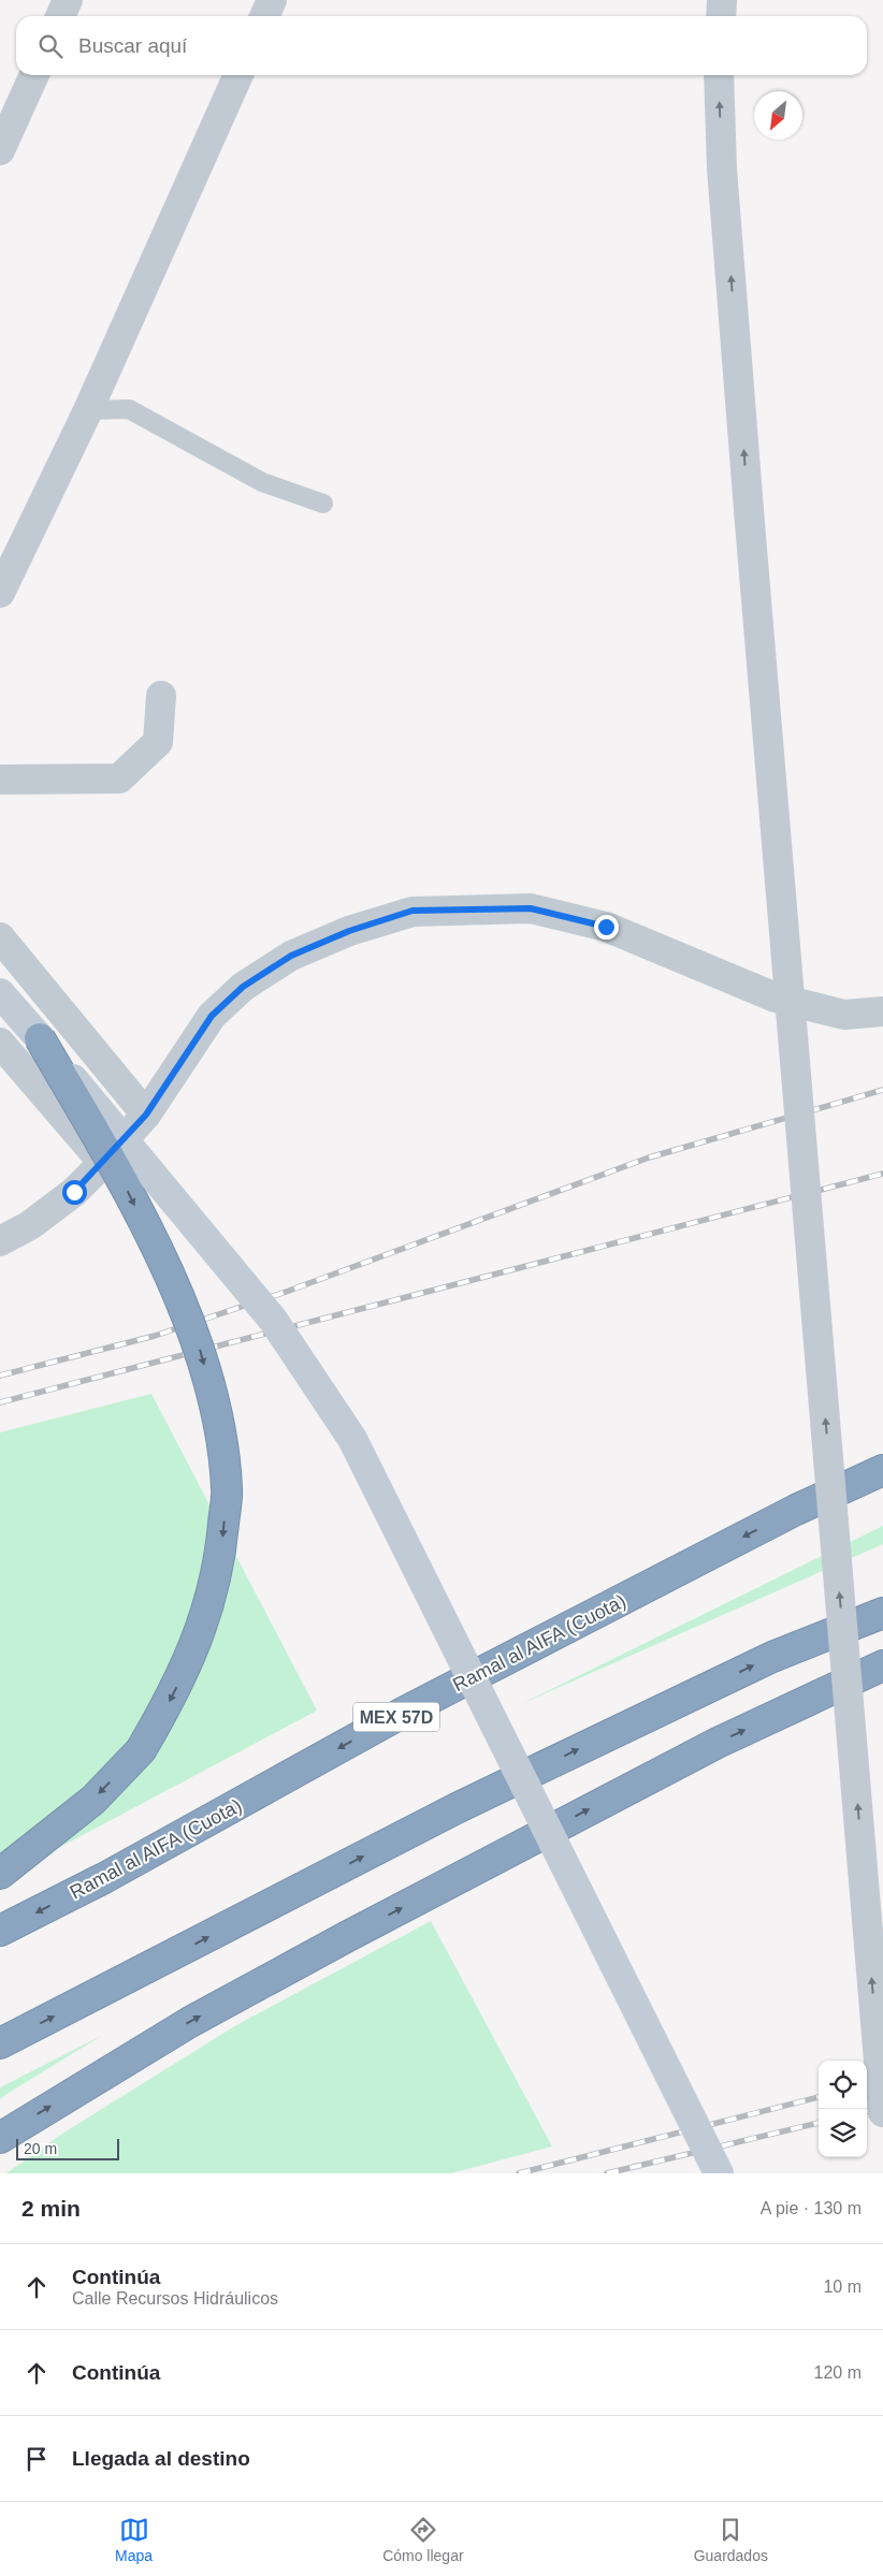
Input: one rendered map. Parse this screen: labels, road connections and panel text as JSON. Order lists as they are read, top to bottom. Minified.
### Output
{"streets":{"highway":["Ramal al AIFA (Cuota)","MEX 57D"]},"scale_bar":"20 m","north":"bottom left","page":{"search":"Buscar aquí","scale":"20 m","heading":["2 min","A pie · 130 m"],"list":[["Continúa","Calle Recursos Hidráulicos","10 m"],["Continúa","120 m"],"Llegada al destino"],"nav":["Mapa","Cómo llegar","Guardados"]}}
